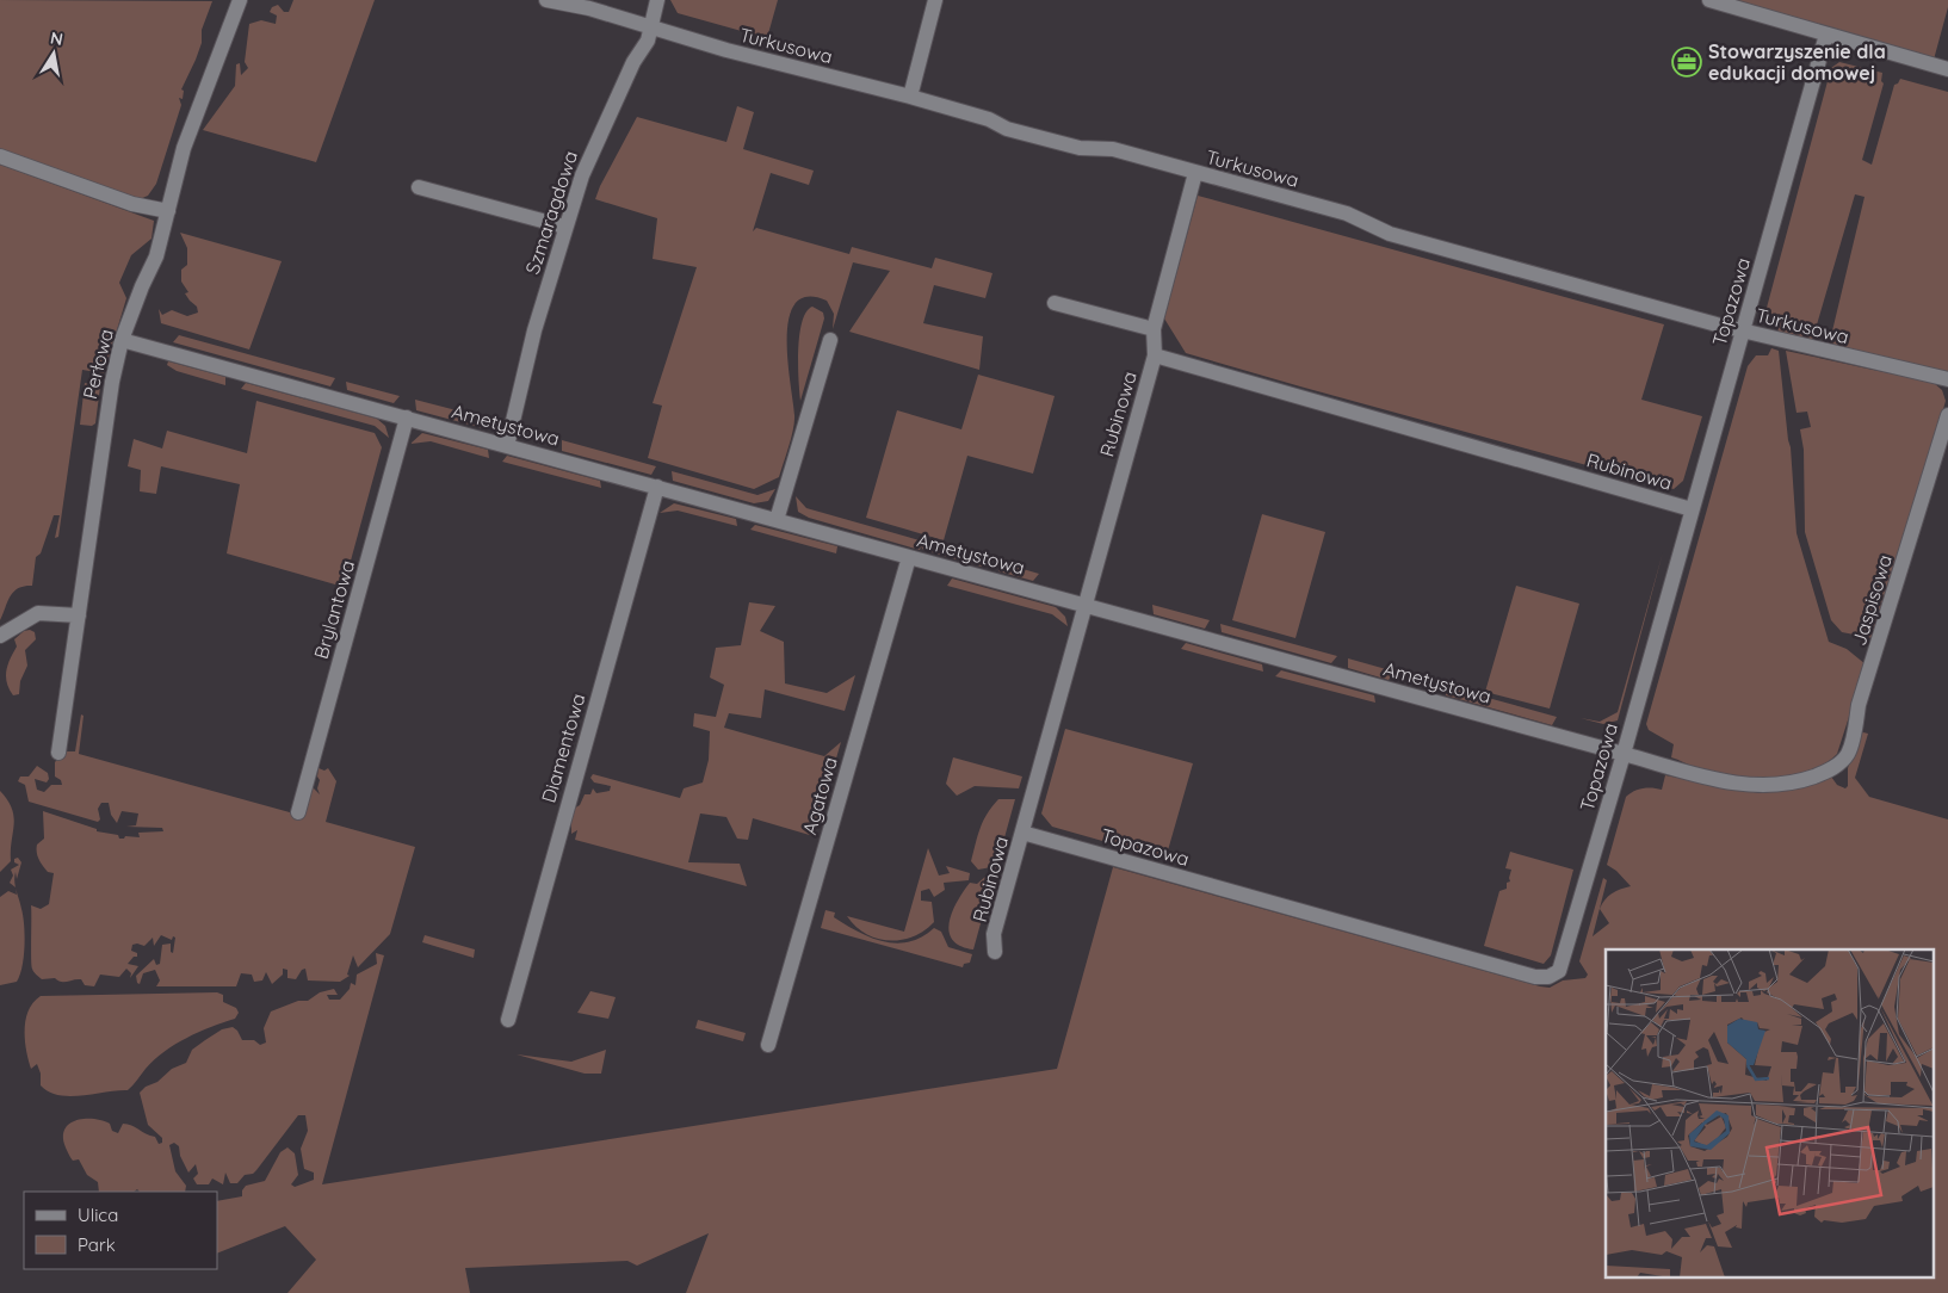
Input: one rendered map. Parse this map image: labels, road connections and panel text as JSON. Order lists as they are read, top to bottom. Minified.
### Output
{"streets":{"street":["Turkusowa","Szmaragdowa","Topazowa","Perłowa","Rubinowa","Ametystowa","Jaspisowa","Brylantowa","Diamentowa","Agatowa"]},"crossings":[["Turkusowa","Szmaragdowa"],["Turkusowa","Topazowa"],["Szmaragdowa","Ametystowa"],["Topazowa","Rubinowa"],["Topazowa","Ametystowa"],["Perłowa","Ametystowa"],["Rubinowa","Ametystowa"],["Ametystowa","Jaspisowa"],["Ametystowa","Brylantowa"],["Ametystowa","Diamentowa"],["Ametystowa","Agatowa"]],"places":{"office":["Stowarzyszenie dla edukacji domowej"]},"legend":["Ulica","Park"],"north":"top"}
